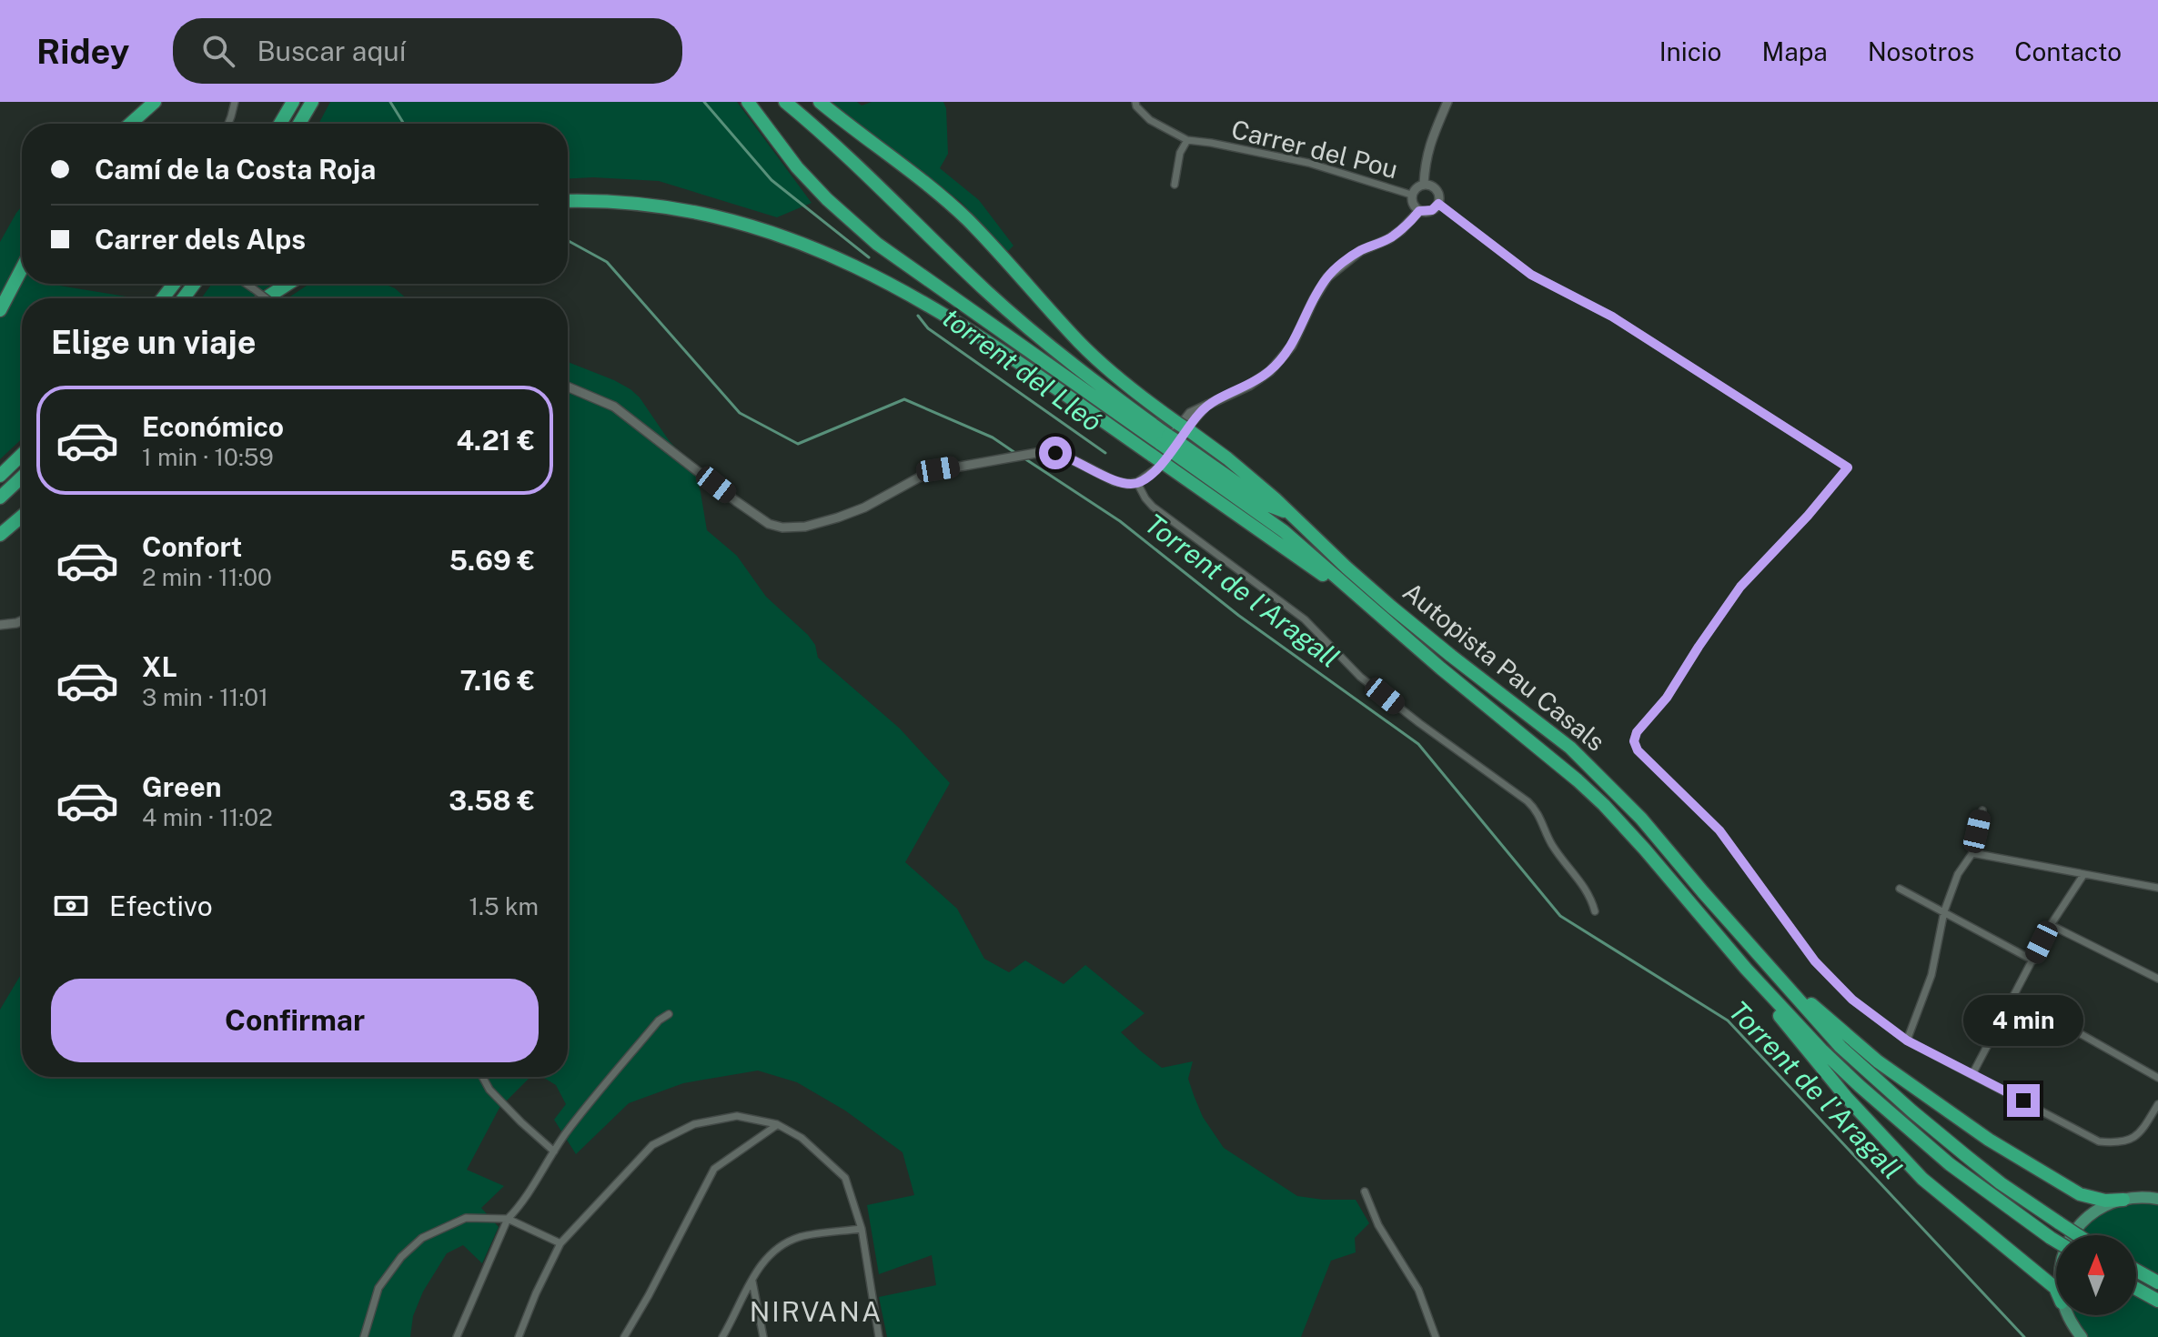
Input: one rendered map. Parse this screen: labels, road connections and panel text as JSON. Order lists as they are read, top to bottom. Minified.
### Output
{"streets":{"highway":["Autopista Pau Casals"],"street":["Carrer del Pou"]},"districts":["NIRVANA"],"water":["torrent del Lleó","Torrent de l'Aragall"],"north":"top","page":{"header":"Ridey","search":"Buscar aquí","nav":["Inicio","Mapa","Nosotros","Contacto"],"banner":["Camí de la Costa Roja","Carrer dels Alps"],"heading":"Elige un viaje","list":[{"name":"Económico","note":"1 min · 10:59","value":"4.21 €"},{"name":"Confort","note":"2 min · 11:00","value":"5.69 €"},{"name":"XL","note":"3 min · 11:01","value":"7.16 €"},{"name":"Green","note":"4 min · 11:02","value":"3.58 €"}],"pay":["Efectivo","1.5 km"],"buttons":"Confirmar","bubble":"4 min"}}
